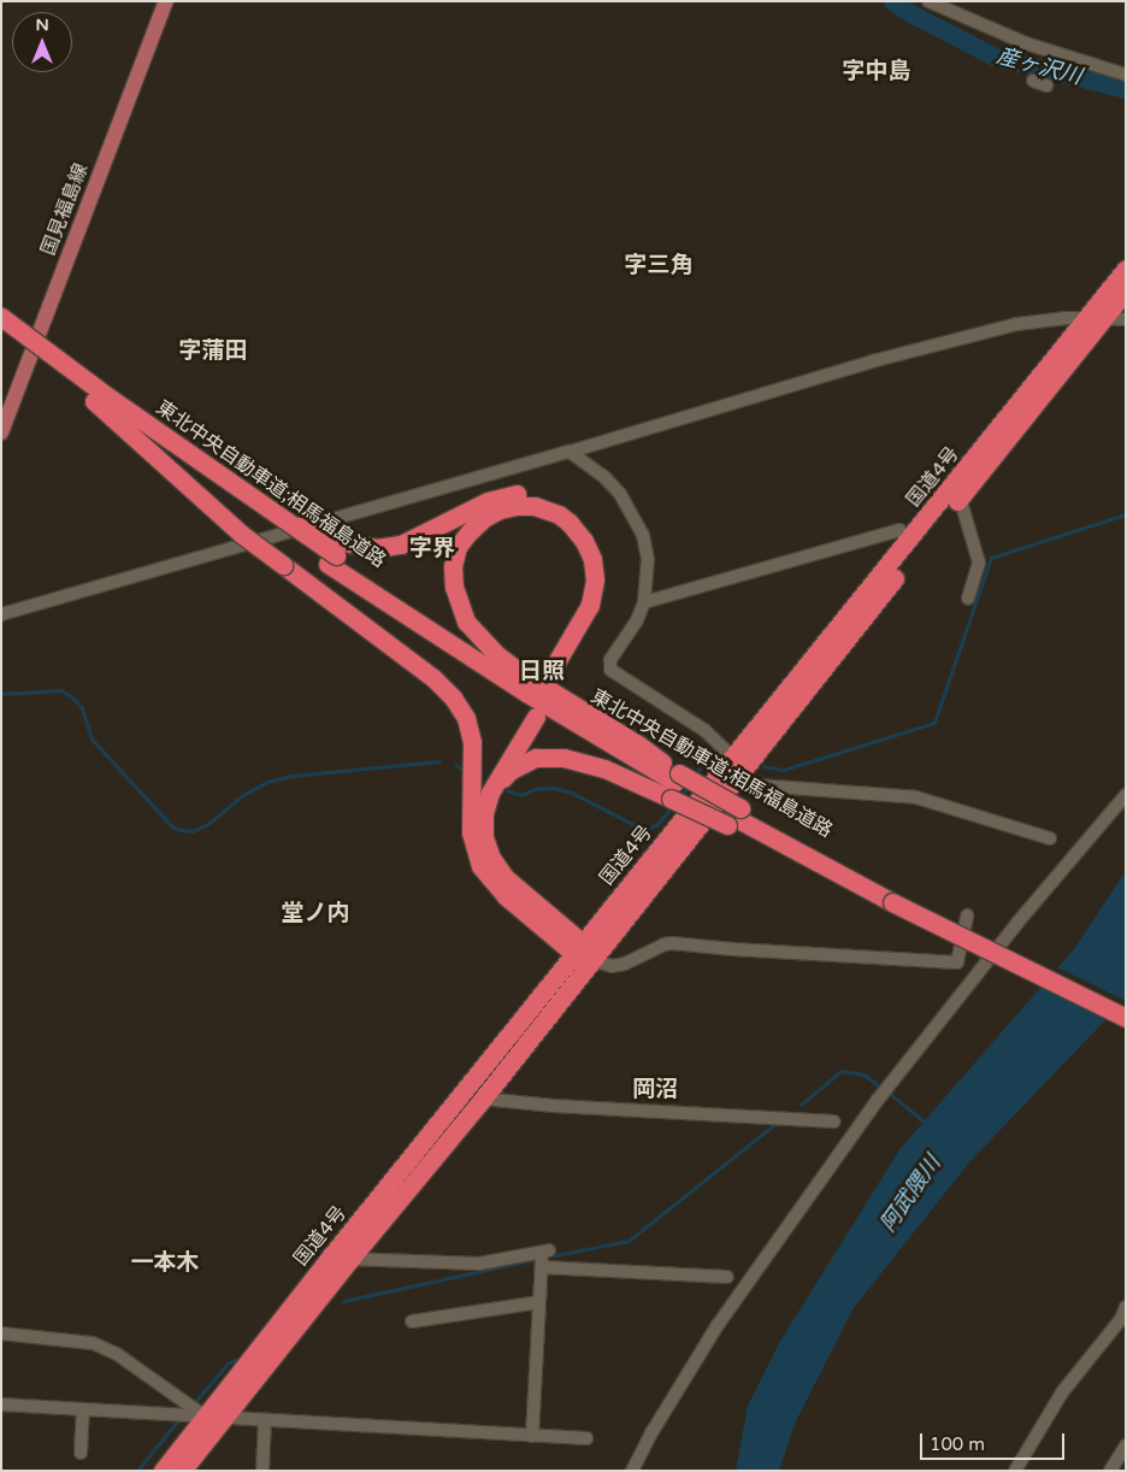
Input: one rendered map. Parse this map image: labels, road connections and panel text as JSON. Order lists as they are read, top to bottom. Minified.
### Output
{"streets":{"highway":["国道4号","東北中央自動車道;相馬福島道路"],"main road":["国見福島線"]},"districts":["字中島","字三角","字蒲田","字界","日照","堂ノ内","岡沼","一本木"],"water":["産ヶ沢川","阿武隈川"],"scale_bar":"100 m","north":"top"}
